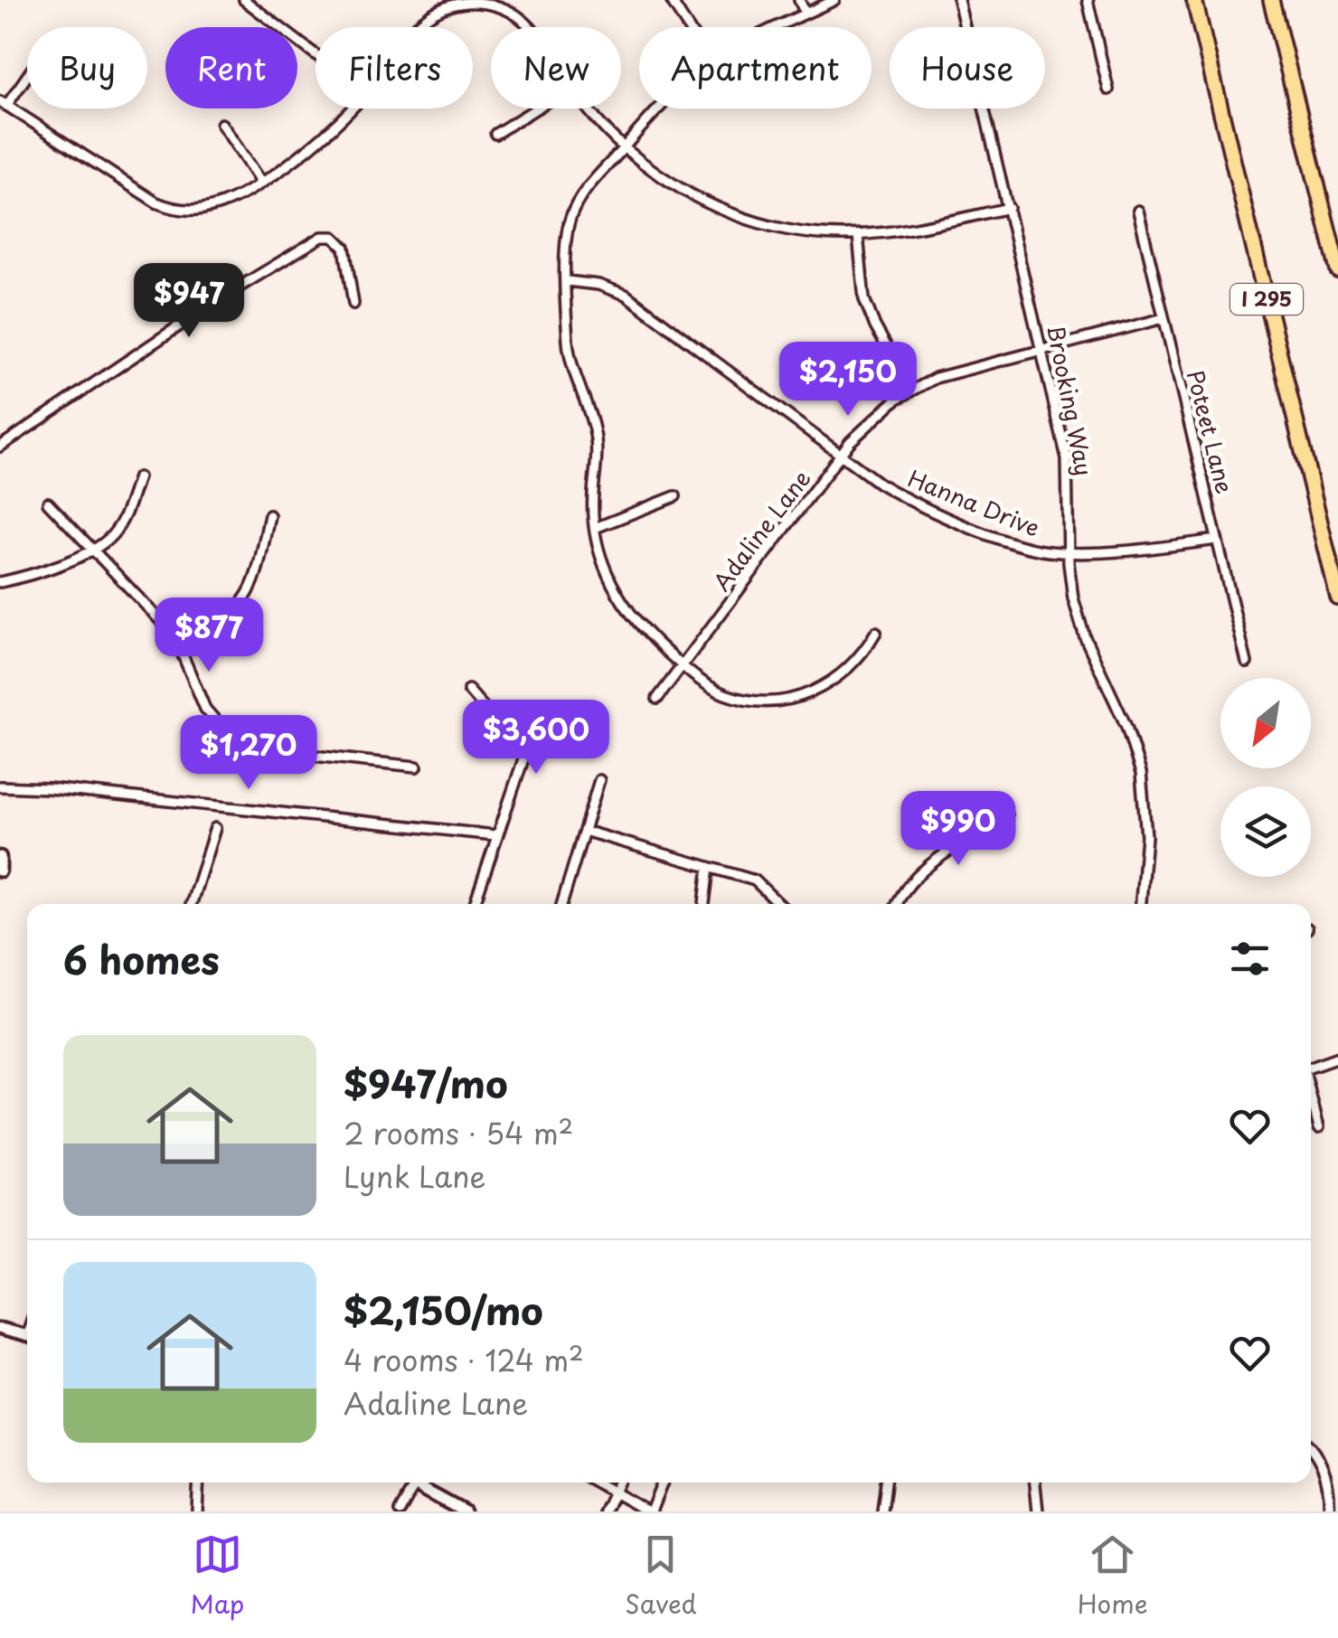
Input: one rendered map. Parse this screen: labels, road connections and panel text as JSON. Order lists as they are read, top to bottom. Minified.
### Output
{"streets":{"highway":["I 295"],"street":["Brooking Way","Poteet Lane","Hanna Drive","Adaline Lane"]},"crossings":[["Brooking Way","Hanna Drive"],["Brooking Way","Adaline Lane"],["Poteet Lane","Hanna Drive"],["Poteet Lane","Adaline Lane"],["Hanna Drive","Adaline Lane"]],"north":"bottom left","page":{"chip":["Buy","Rent","Filters","New","Apartment","House"],"price":["$947","$2,150","$877","$3,600","$1,270","$990"],"heading":"6 homes","list":[{"name":"$947/mo","note":"2 rooms · 54 m² · Lynk Lane"},{"name":"$2,150/mo","note":"4 rooms · 124 m² · Adaline Lane"}],"tabs":["Map","Saved","Home"]}}
